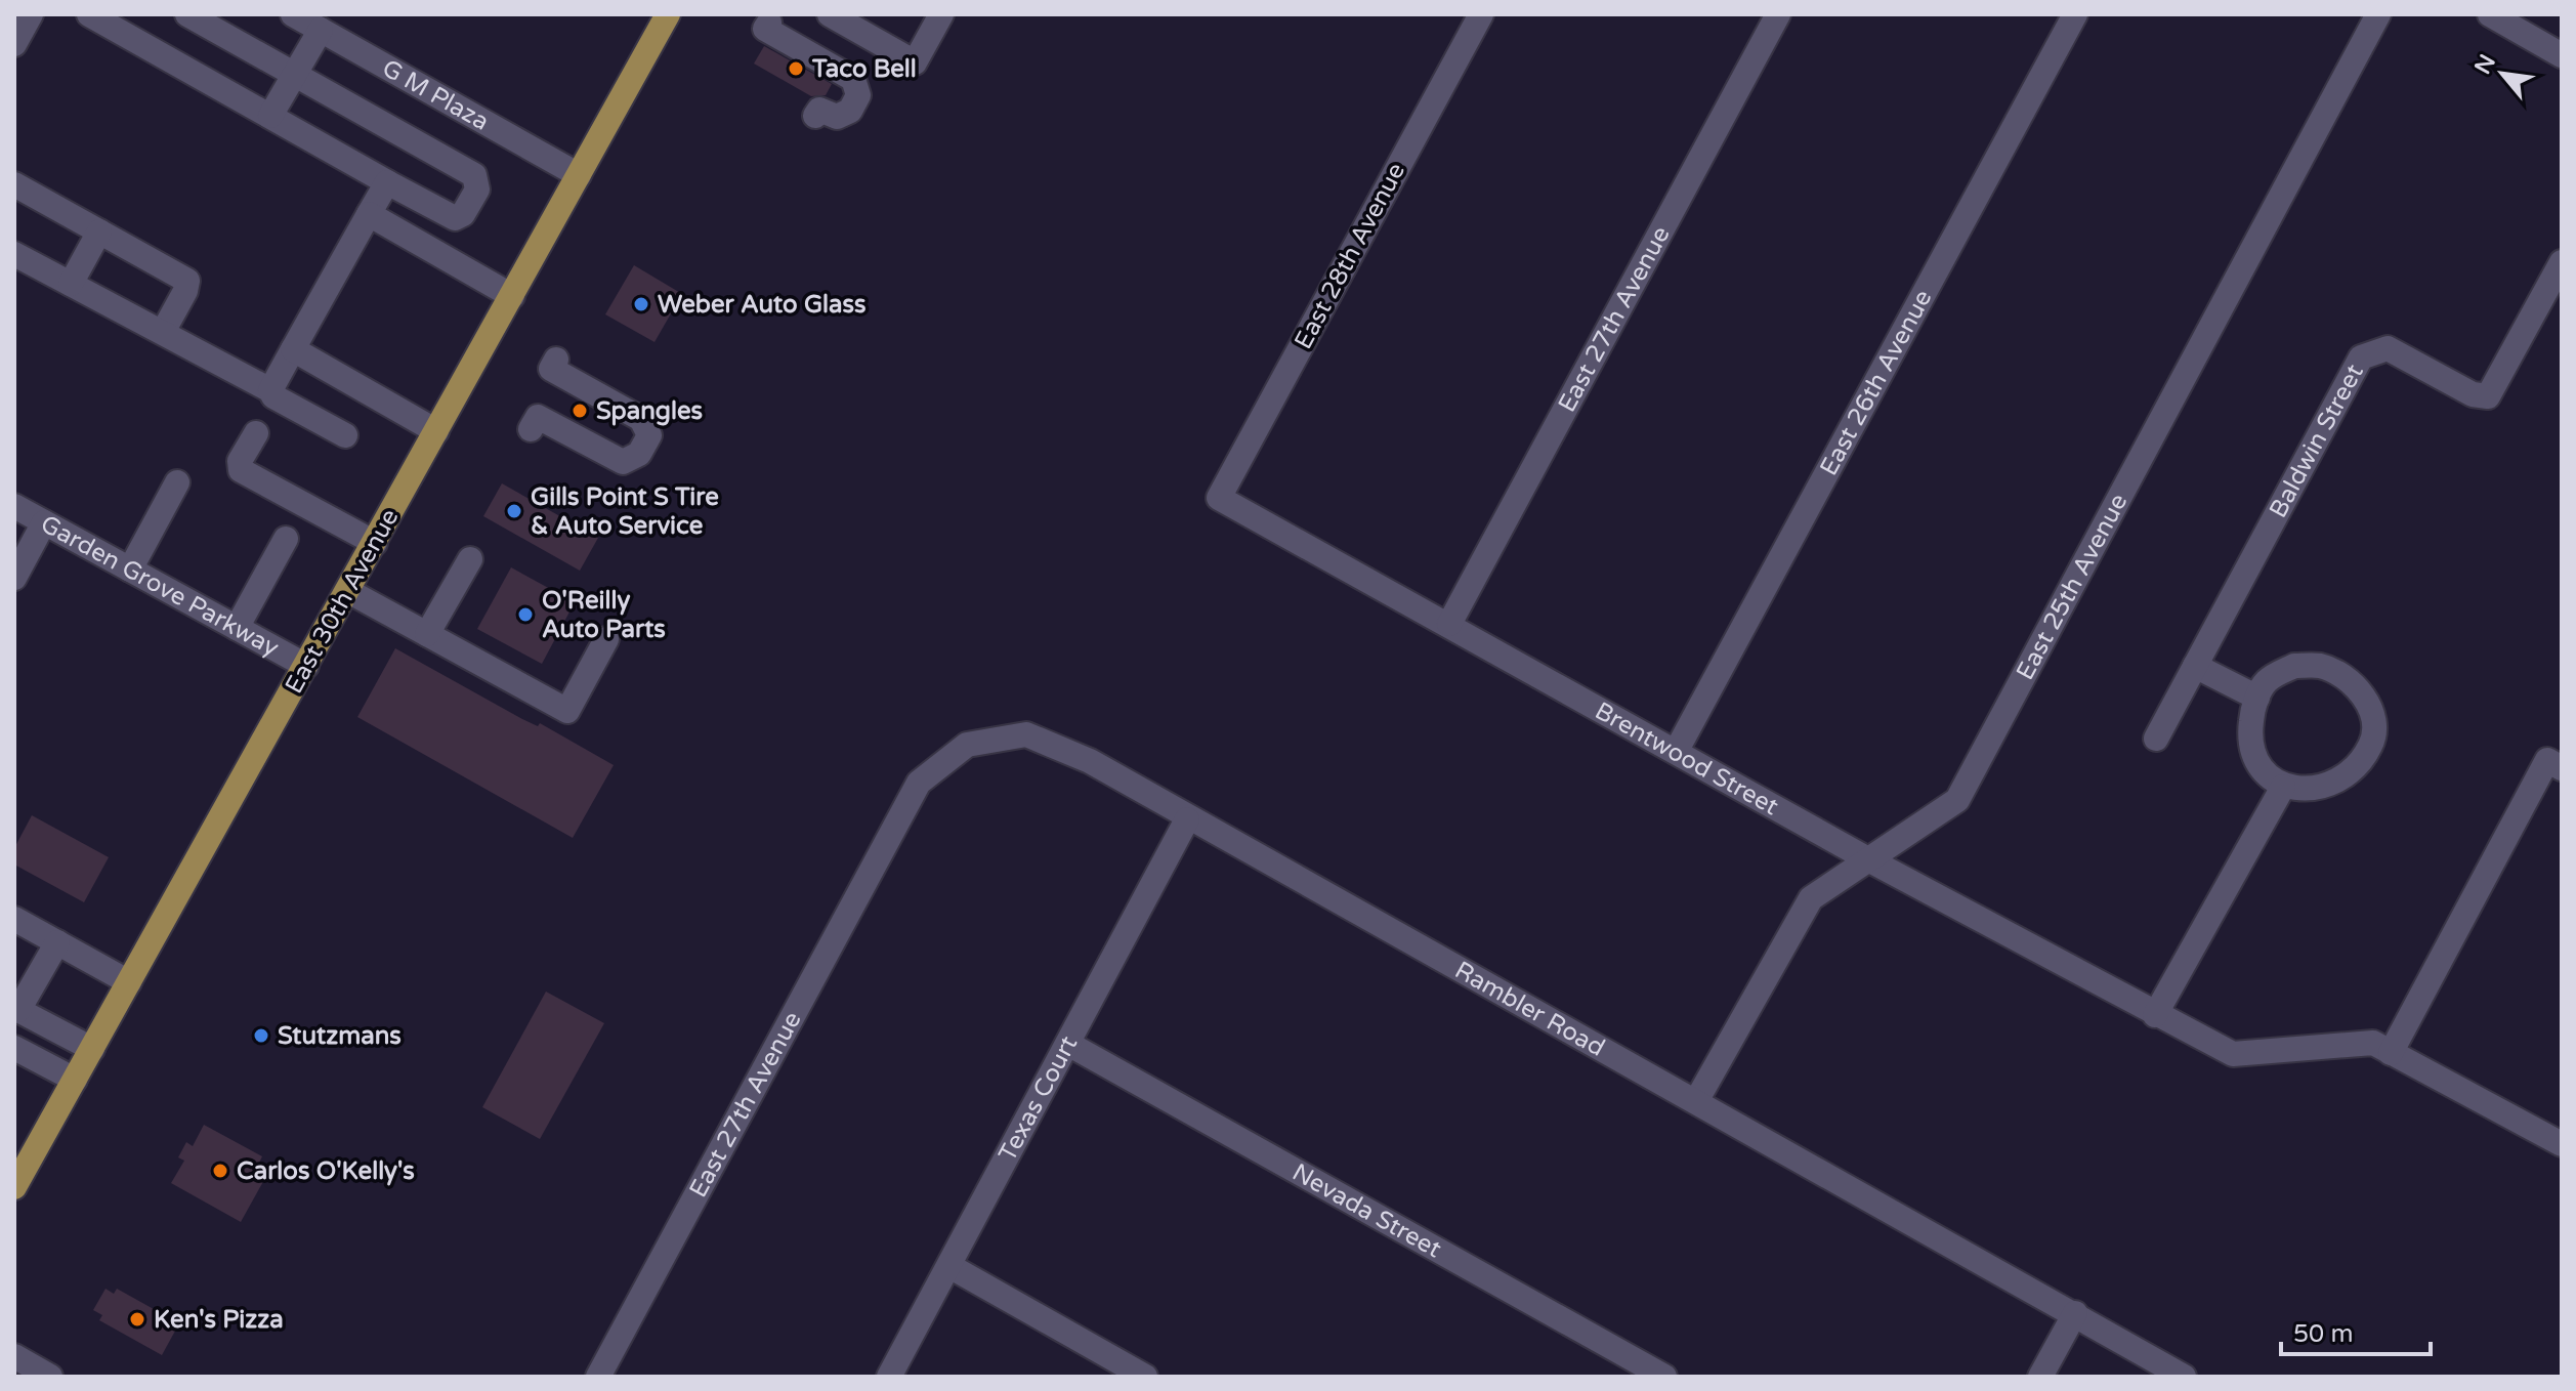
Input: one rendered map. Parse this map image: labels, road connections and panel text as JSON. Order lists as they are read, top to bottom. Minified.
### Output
{"streets":{"main road":["East 30th Avenue"],"street":["G M Plaza","East 28th Avenue","East 27th Avenue","East 26th Avenue","Baldwin Street","Garden Grove Parkway","East 25th Avenue","Brentwood Street","Rambler Road","Texas Court","Nevada Street"]},"crossings":[["G M Plaza","East 30th Avenue"],["East 28th Avenue","Brentwood Street"],["East 27th Avenue","Brentwood Street"],["East 27th Avenue","Rambler Road"],["East 26th Avenue","Brentwood Street"],["Garden Grove Parkway","East 30th Avenue"],["East 25th Avenue","Brentwood Street"],["East 25th Avenue","Rambler Road"],["Rambler Road","Texas Court"],["Texas Court","Nevada Street"]],"places":["Taco Bell","Weber Auto Glass","Spangles","Gills Point S Tire & Auto Service","O'Reilly Auto Parts","Stutzmans","Carlos O'Kelly's","Ken's Pizza"],"scale_bar":"50 m","north":"top left"}
